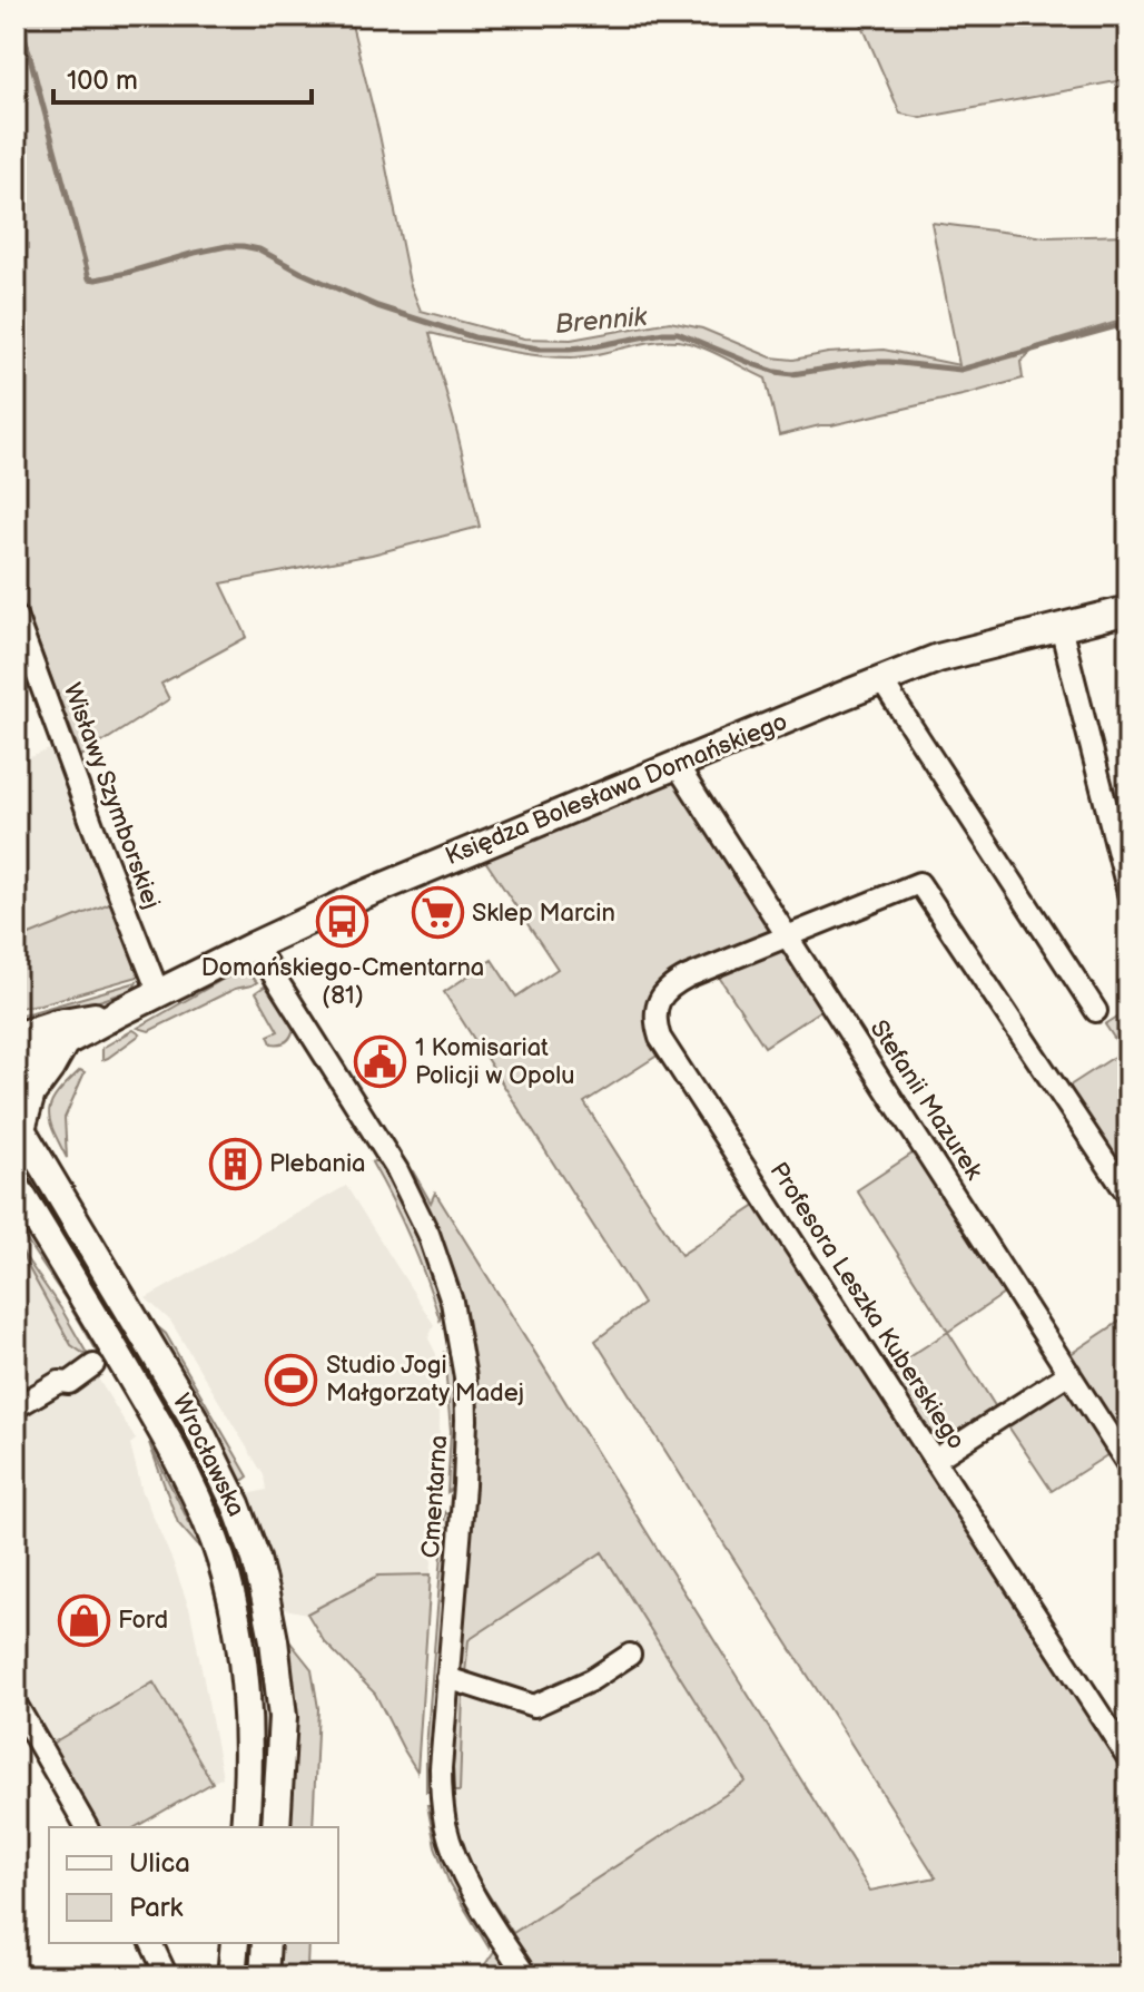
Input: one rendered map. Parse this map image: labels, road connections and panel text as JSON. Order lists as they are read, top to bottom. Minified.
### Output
{"streets":{"main road":["Księdza Bolesława Domańskiego","Wrocławska"],"street":["Wisławy Szymborskiej","Stefanii Mazurek","Profesora Leszka Kuberskiego","Cmentarna"]},"crossings":[["Księdza Bolesława Domańskiego","Wisławy Szymborskiej"],["Księdza Bolesława Domańskiego","Stefanii Mazurek"],["Księdza Bolesława Domańskiego","Cmentarna"],["Stefanii Mazurek","Profesora Leszka Kuberskiego"]],"water":["Brennik"],"places":{"supermarket":["Sklep Marcin"],"bus stop":["Domańskiego-Cmentarna (81)"],"public building":["1 Komisariat Policji w Opolu"],"building":["Plebania"],"sports":["Studio Jogi Małgorzaty Madej"],"shop":["Ford"]},"legend":["Ulica","Park"],"scale_bar":"100 m"}
